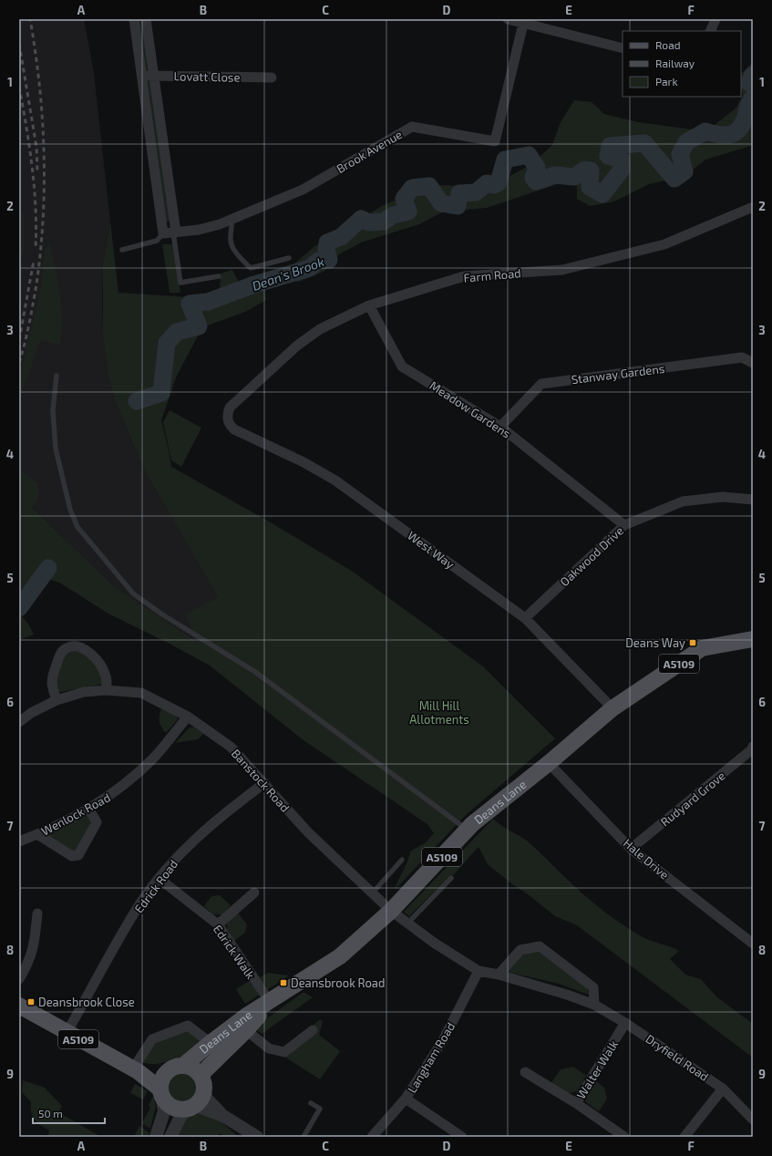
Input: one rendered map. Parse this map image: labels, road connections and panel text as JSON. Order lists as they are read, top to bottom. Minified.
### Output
{"streets":{"main road":["A5109","Deans Lane"],"street":["Lovatt Close","Brook Avenue","Farm Road","Stanway Gardens","Meadow Gardens","West Way","Oakwood Drive","Banstock Road","Rudyard Grove","Wenlock Road","Hale Drive","Edrick Road","Edrick Walk","Langham Road","Dryfield Road","Walter Walk"]},"crossings":[["Farm Road","Meadow Gardens"],["Farm Road","West Way"],["Stanway Gardens","Meadow Gardens"],["Meadow Gardens","Oakwood Drive"],["West Way","Oakwood Drive"],["West Way","Deans Lane"],["A5109","Deans Lane"],["A5109","Edrick Road"],["Banstock Road","Deans Lane"],["Banstock Road","Wenlock Road"],["Banstock Road","Edrick Road"],["Banstock Road","Dryfield Road"],["Rudyard Grove","Hale Drive"],["Deans Lane","Hale Drive"],["Deans Lane","Edrick Walk"],["Deans Lane","Dryfield Road"],["Edrick Road","Edrick Walk"],["Langham Road","Dryfield Road"],["Dryfield Road","Walter Walk"]],"water":["Dean's Brook"],"parks":["Mill Hill Allotments"],"places":{"transit":["Deans Way","Deansbrook Road","Deansbrook Close"]},"legend":["Road","Railway","Park"],"scale_bar":"50 m","grid":{"columns":["A","B","C","D","E","F"],"rows":["1","2","3","4","5","6","7","8","9"]}}
